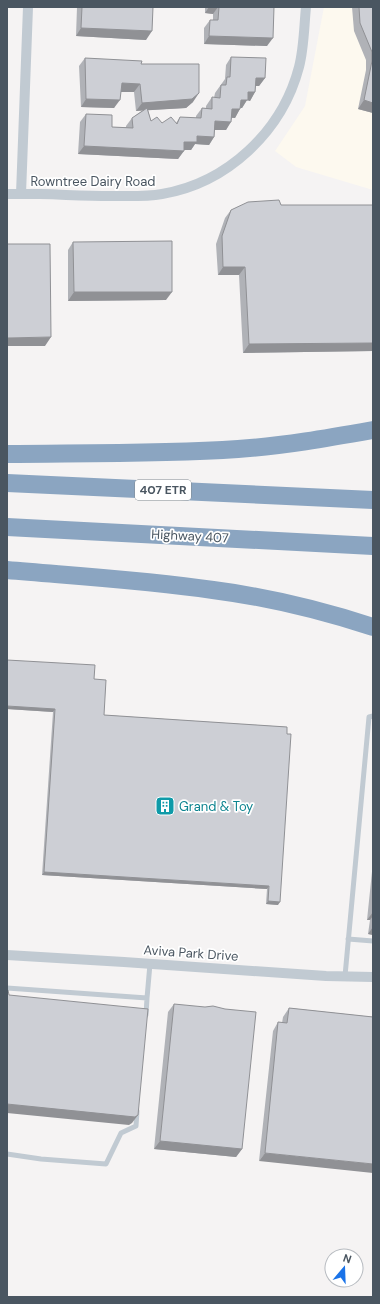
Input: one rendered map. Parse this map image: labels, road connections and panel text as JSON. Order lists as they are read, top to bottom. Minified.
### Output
{"streets":{"highway":["407 ETR","Highway 407"],"street":["Rowntree Dairy Road","Aviva Park Drive"]},"places":{"building":["Grand & Toy"]},"north":"top"}
